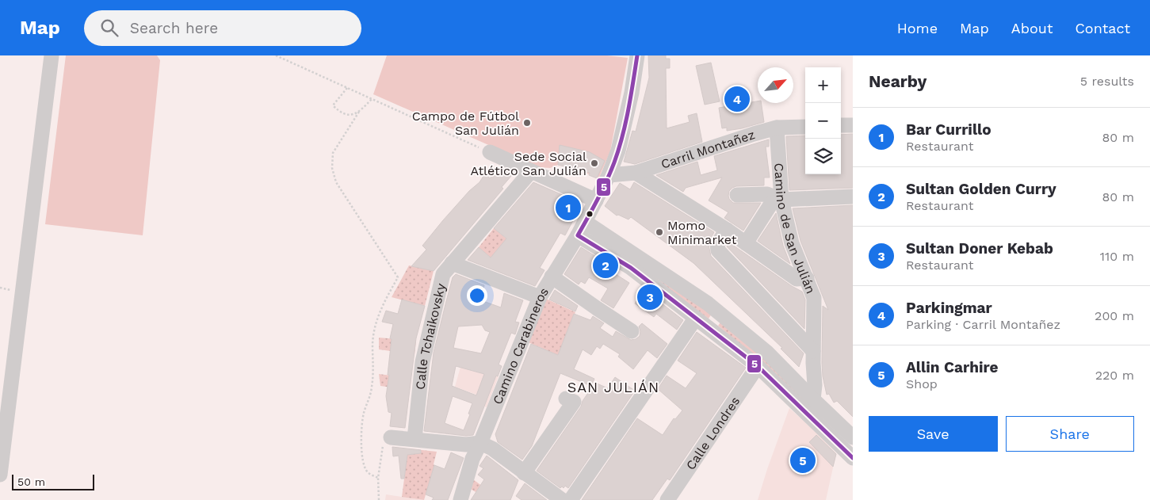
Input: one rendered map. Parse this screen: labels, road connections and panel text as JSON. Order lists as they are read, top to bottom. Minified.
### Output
{"streets":{"street":["Carril Montañez","Camino de San Julián","Calle Tchaikovsky","Camino Carabineros","Calle Londres"]},"crossings":[["Carril Montañez","Camino de San Julián"],["Carril Montañez","Camino Carabineros"]],"districts":["SAN JULIÁN"],"places":["Campo de Fútbol San Julián","Sede Social Atlético San Julián","Momo Minimarket"],"lines":["transit line 5"],"scale_bar":"50 m","north":"top right","page":{"header":"Map","search":"Search here","nav":["Home","Map","About","Contact"],"heading":["Nearby","5 results"],"map_buttons":["+","−"],"pins":["4","1","2","3","5"],"list":[{"mark":"1","name":"Bar Currillo","note":"Restaurant","value":"80 m"},{"mark":"2","name":"Sultan Golden Curry","note":"Restaurant","value":"80 m"},{"mark":"3","name":"Sultan Doner Kebab","note":"Restaurant","value":"110 m"},{"mark":"4","name":"Parkingmar","note":"Parking · Carril Montañez","value":"200 m"},{"mark":"5","name":"Allin Carhire","note":"Shop","value":"220 m"}],"buttons":["Save","Share"],"scale":"50 m"}}
